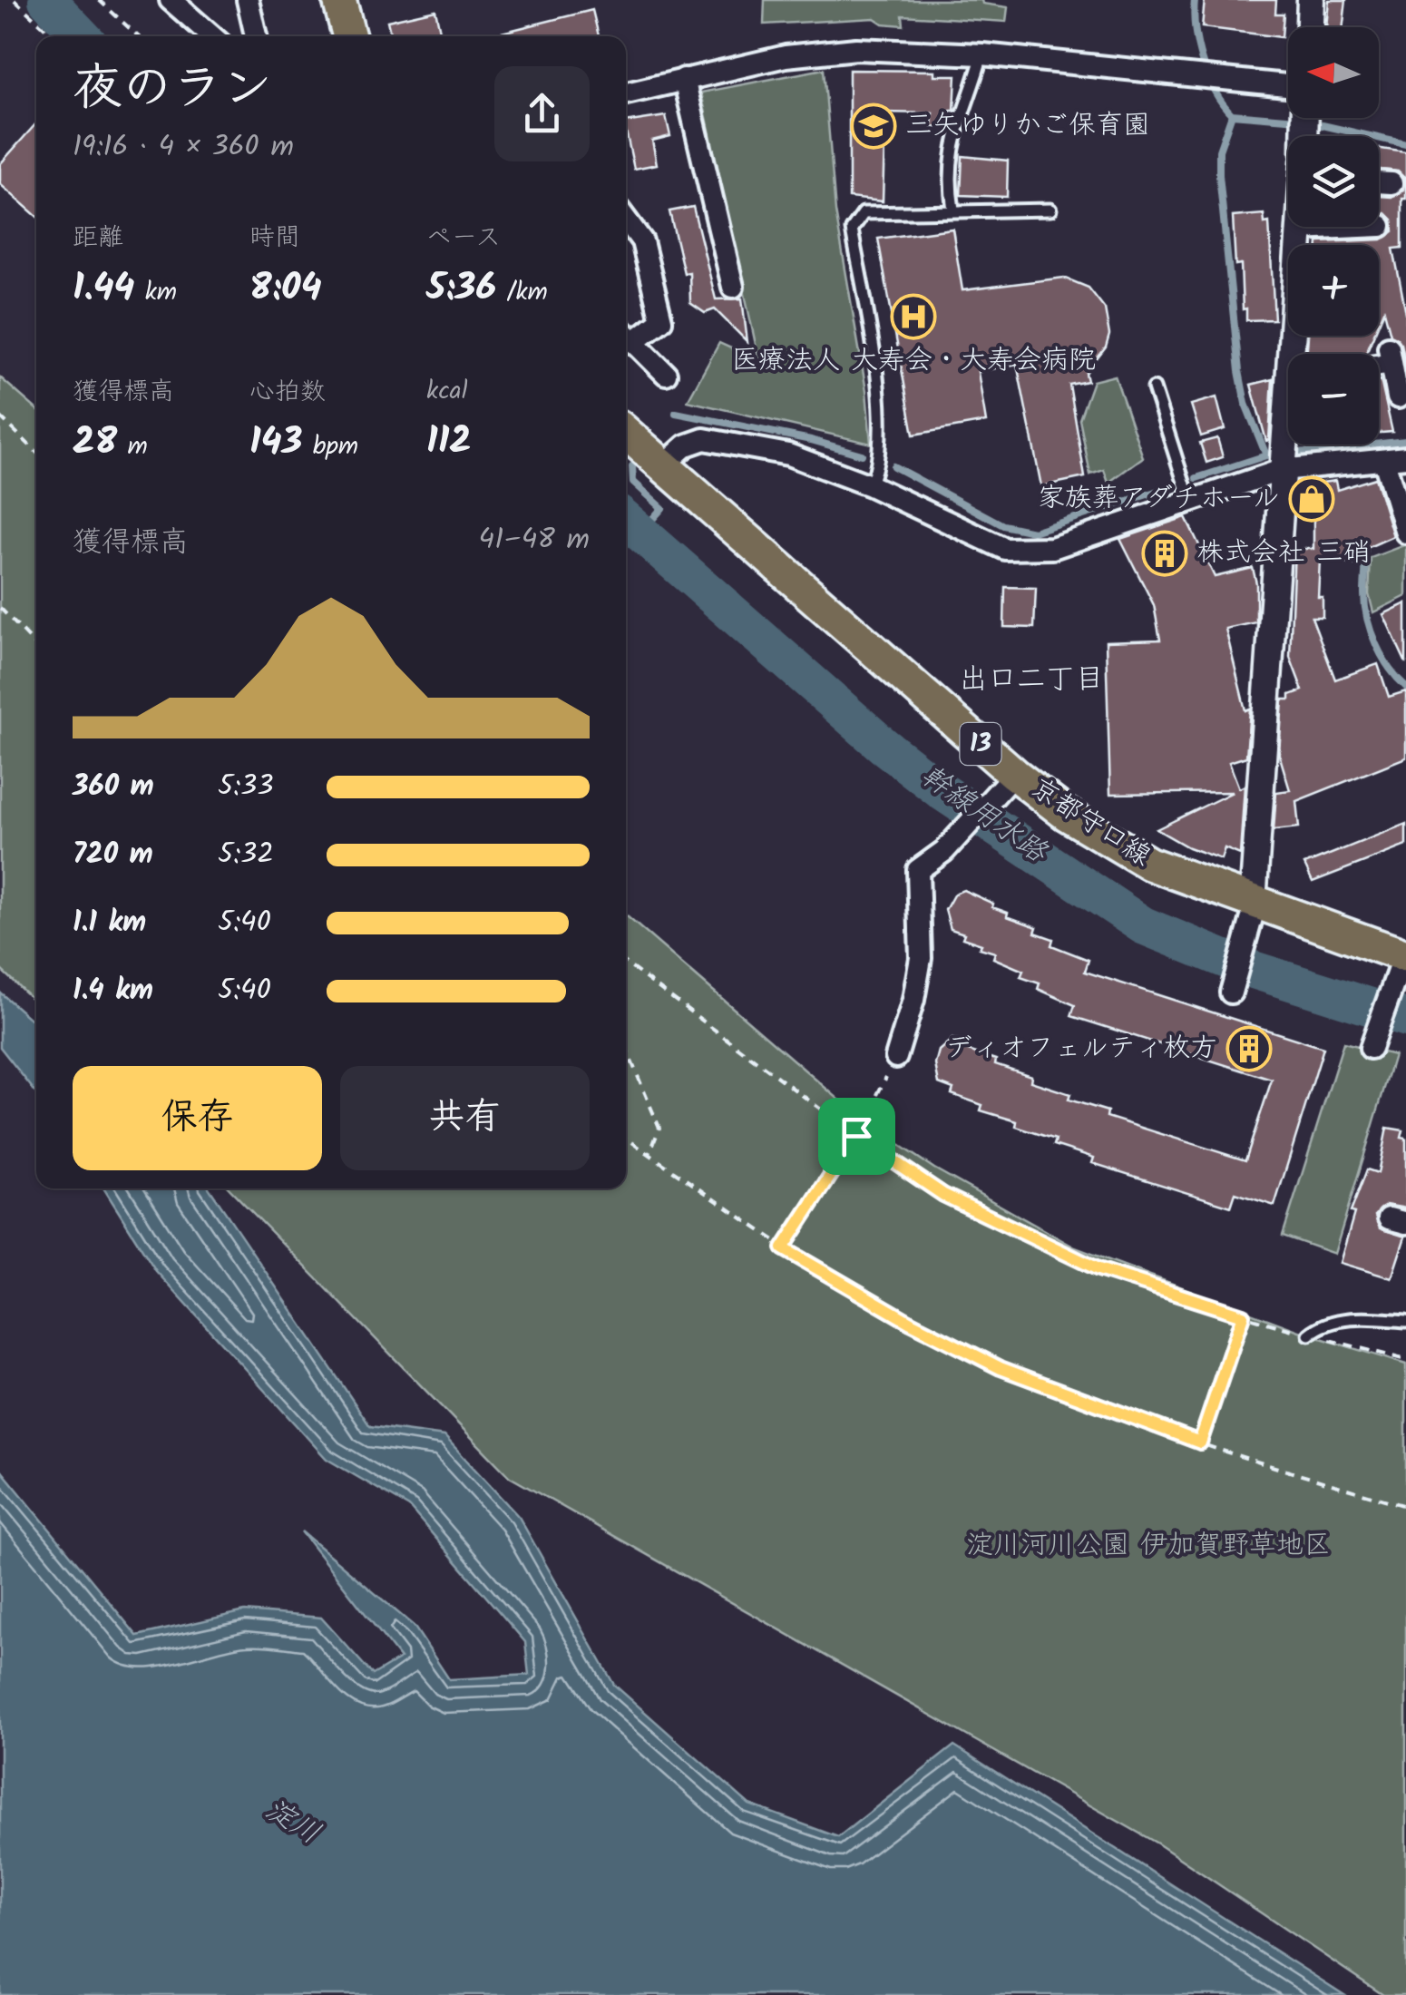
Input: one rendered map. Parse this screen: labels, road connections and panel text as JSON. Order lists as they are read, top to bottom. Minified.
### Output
{"streets":{"main road":["13","京都守口線"]},"districts":["出口二丁目"],"water":["幹線用水路","淀川"],"parks":["淀川河川公園 伊加賀野草地区"],"places":{"school or university":["三矢ゆりかご保育園"],"hospital":["医療法人 大寿会・大寿会病院"],"shop":["家族葬アダチホール"],"building":["株式会社 三硝","ディオフェルティ枚方"]},"north":"left","page":{"map_buttons":["+","−"],"heading":["夜のラン","19:16 · 4 × 360 m"],"stats":[["距離","1.44 km"],["時間","8:04"],["ペース","5:36 /km"],["獲得標高","28 m"],["心拍数","143 bpm"],["kcal","112"]],"chart":["獲得標高","41–48 m"],"list":[{"name":"360 m","note":"5:33"},{"name":"720 m","note":"5:32"},{"name":"1.1 km","note":"5:40"},{"name":"1.4 km","note":"5:40"}],"buttons":["保存","共有"]}}
